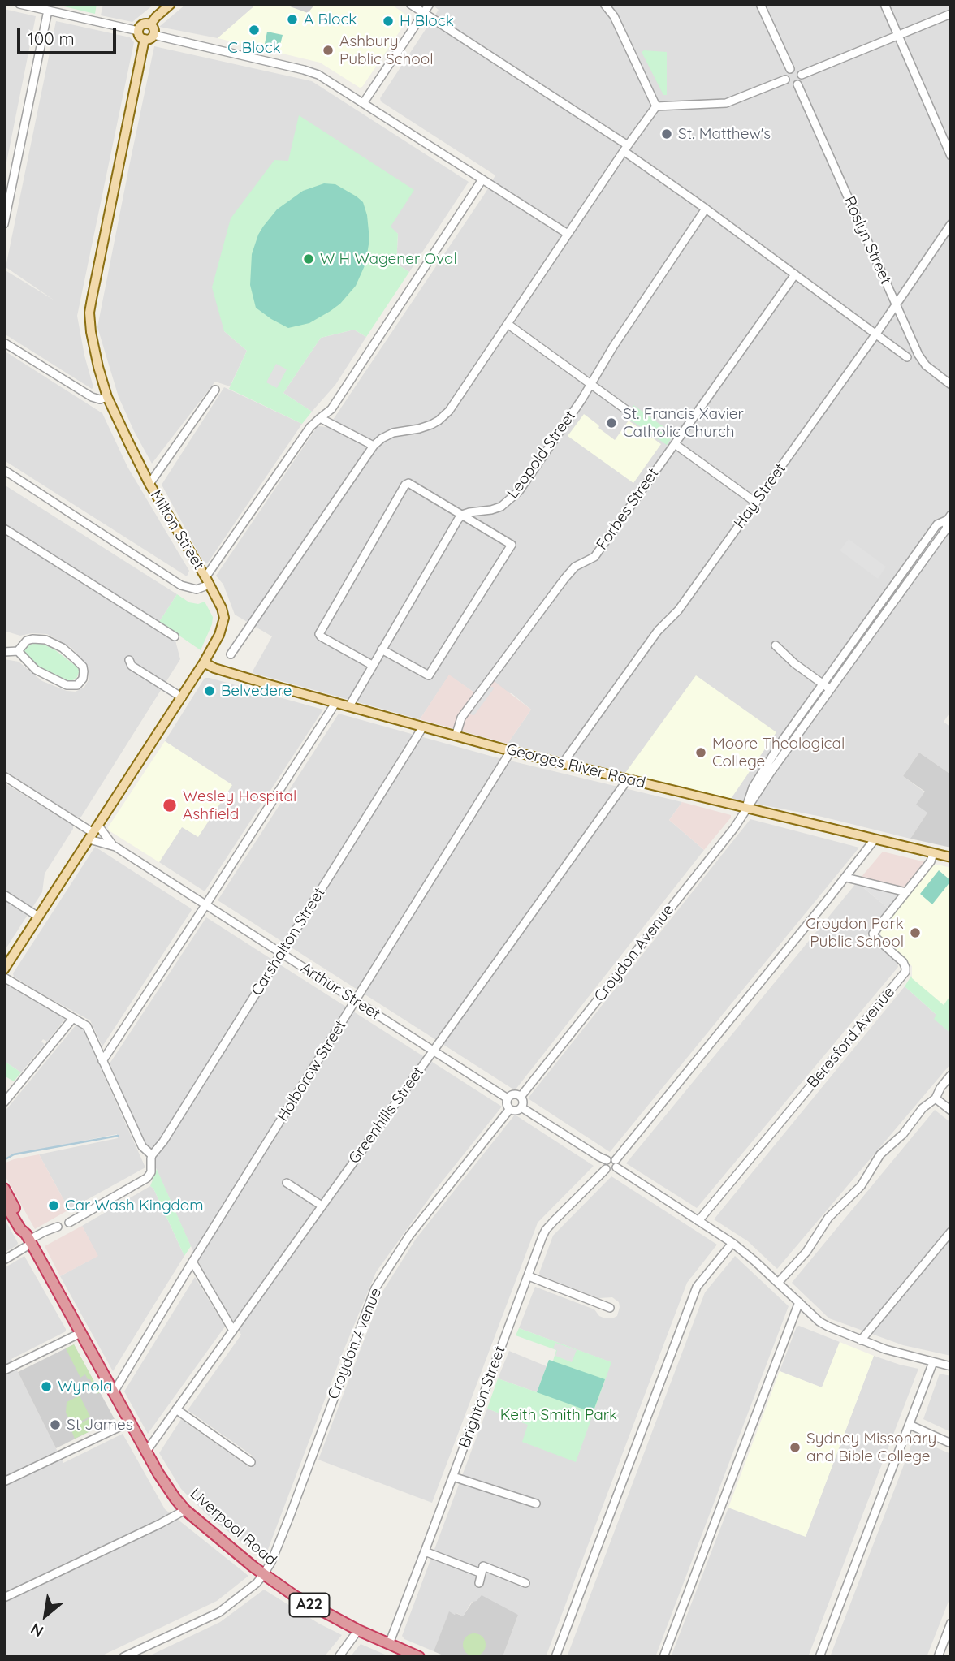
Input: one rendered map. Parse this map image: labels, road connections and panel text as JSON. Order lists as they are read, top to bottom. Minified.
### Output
{"streets":{"highway":["Liverpool Road","A22"],"main road":["Milton Street","Georges River Road"],"street":["Roslyn Street","Leopold Street","Hay Street","Forbes Street","Carshalton Street","Croydon Avenue","Arthur Street","Beresford Avenue","Holborow Street","Greenhills Street","Brighton Street"]},"crossings":[["Roslyn Street","Hay Street"],["Hay Street","Georges River Road"],["Forbes Street","Georges River Road"],["Milton Street","Georges River Road"],["Milton Street","Arthur Street"],["Georges River Road","Carshalton Street"],["Georges River Road","Croydon Avenue"],["Georges River Road","Beresford Avenue"],["Georges River Road","Holborow Street"],["Georges River Road","Greenhills Street"],["Carshalton Street","Arthur Street"],["Croydon Avenue","Arthur Street"],["Croydon Avenue","Liverpool Road"],["Arthur Street","Holborow Street"],["Arthur Street","Greenhills Street"],["Holborow Street","Liverpool Road"],["Greenhills Street","Liverpool Road"],["Brighton Street","Liverpool Road"]],"parks":["Keith Smith Park"],"places":["A Block","H Block","C Block","Ashbury Public School","St. Matthew's","W H Wagener Oval","St. Francis Xavier Catholic Church","Belvedere","Moore Theological College","Wesley Hospital Ashfield","Croydon Park Public School","Car Wash Kingdom","Wynola","St James","Sydney Missonary and Bible College"],"scale_bar":"100 m","north":"bottom left"}
